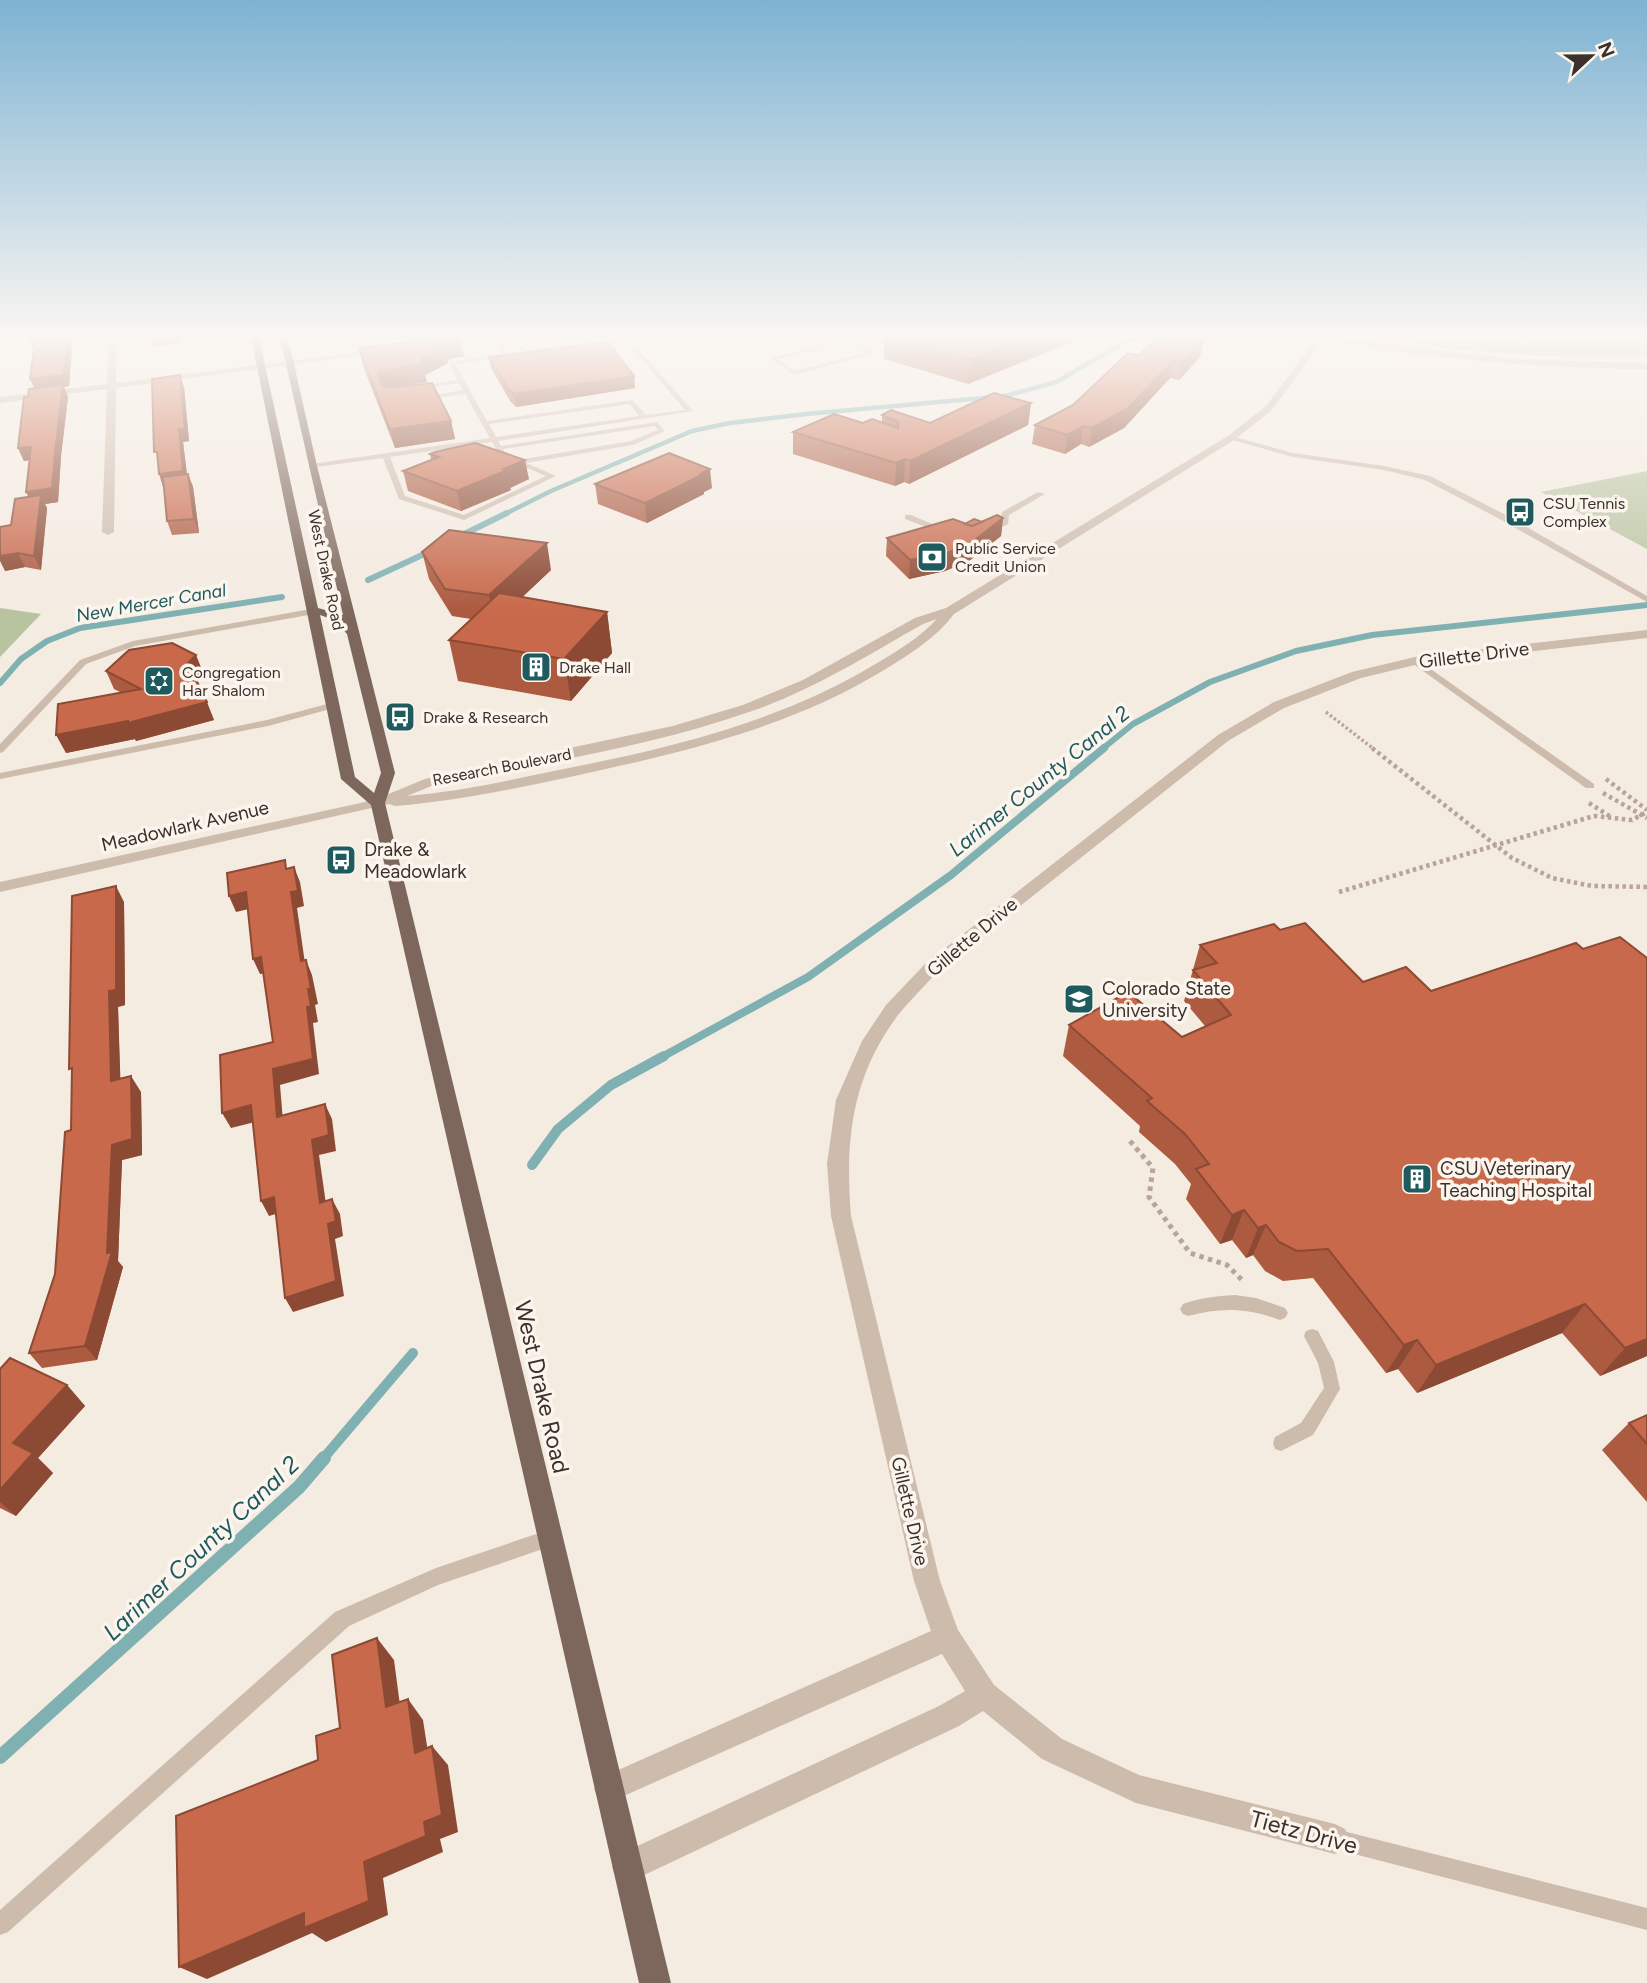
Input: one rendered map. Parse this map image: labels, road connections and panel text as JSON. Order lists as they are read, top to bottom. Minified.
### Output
{"streets":{"main road":["West Drake Road"],"street":["Gillette Drive","Research Boulevard","Meadowlark Avenue","Tietz Drive"]},"crossings":[["West Drake Road","Research Boulevard"],["West Drake Road","Meadowlark Avenue"],["Gillette Drive","Tietz Drive"],["Research Boulevard","Meadowlark Avenue"]],"water":["New Mercer Canal","Larimer County Canal 2"],"places":{"bus stop":["CSU Tennis Complex","Drake & Research","Drake & Meadowlark"],"bank":["Public Service Credit Union"],"building":["Drake Hall","CSU Veterinary Teaching Hospital"],"synagogue":["Congregation Har Shalom"],"school or university":["Colorado State University"]},"north":"right"}
